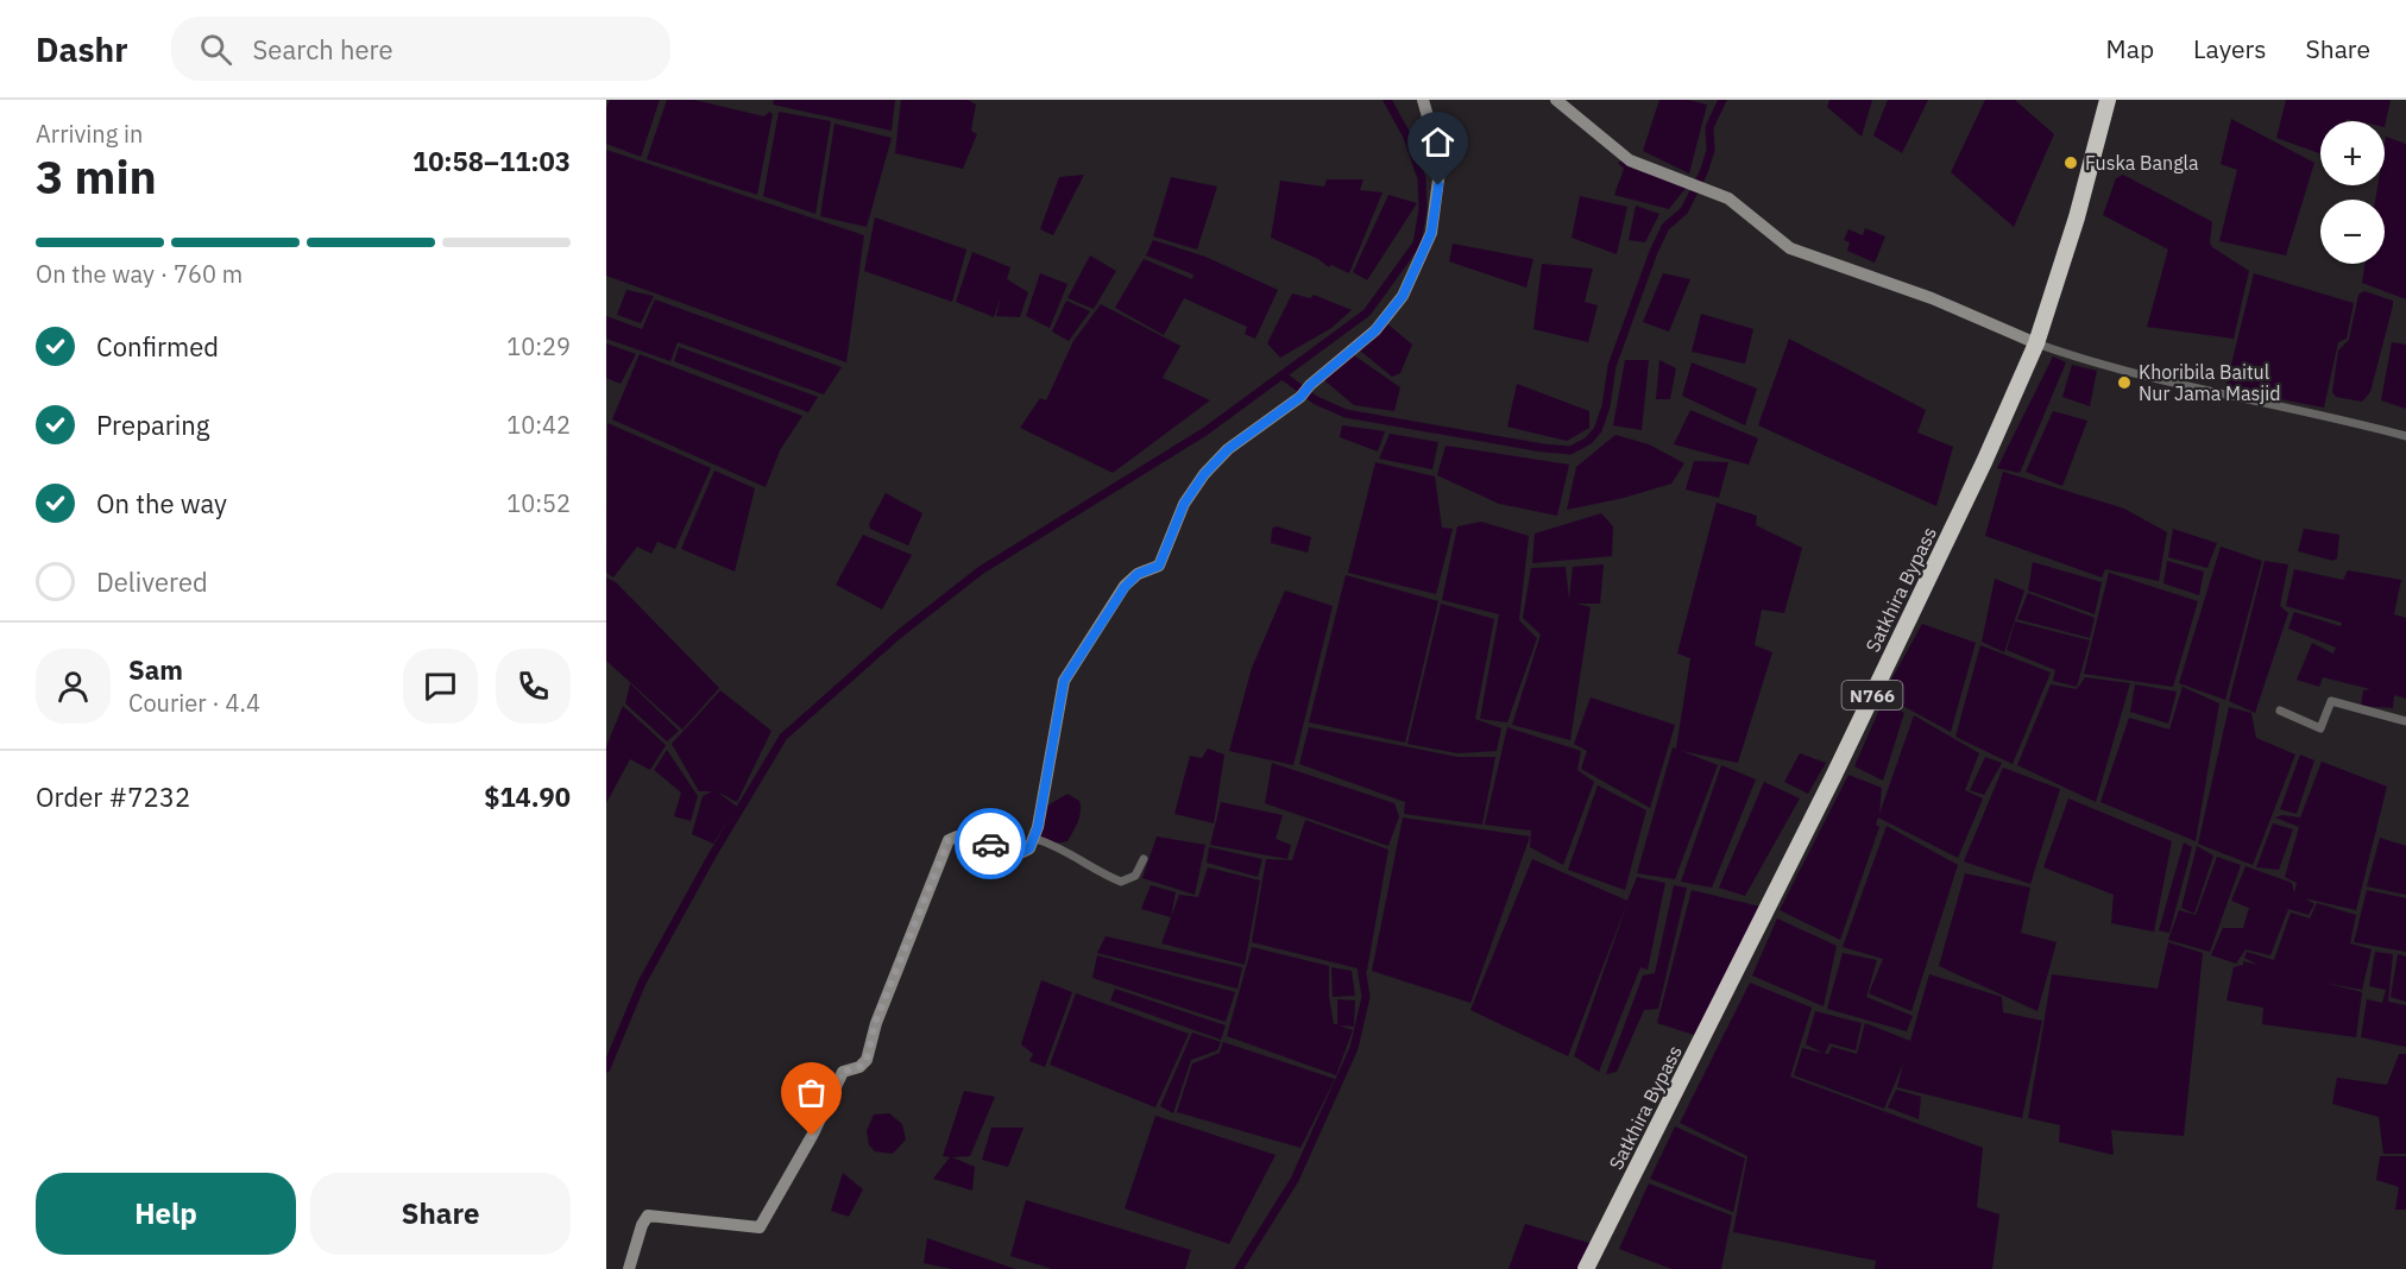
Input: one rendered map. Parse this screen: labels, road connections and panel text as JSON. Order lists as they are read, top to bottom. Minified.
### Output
{"streets":{"highway":["Satkhira Bypass","N766"]},"places":["Fuska Bangla","Khoribila Baitul Nur Jama Masjid"],"page":{"header":"Dashr","search":"Search here","nav":["Map","Layers","Share"],"heading":["3 min","Arriving in","10:58–11:03"],"panel":["Sam","Courier · 4.4","Order #7232","$14.90"],"map_buttons":["+","−"],"bar":"On the way · 760 m","list":[["Confirmed","10:29"],["Preparing","10:42"],["On the way","10:52"],"Delivered"],"buttons":["Help","Share"]}}
